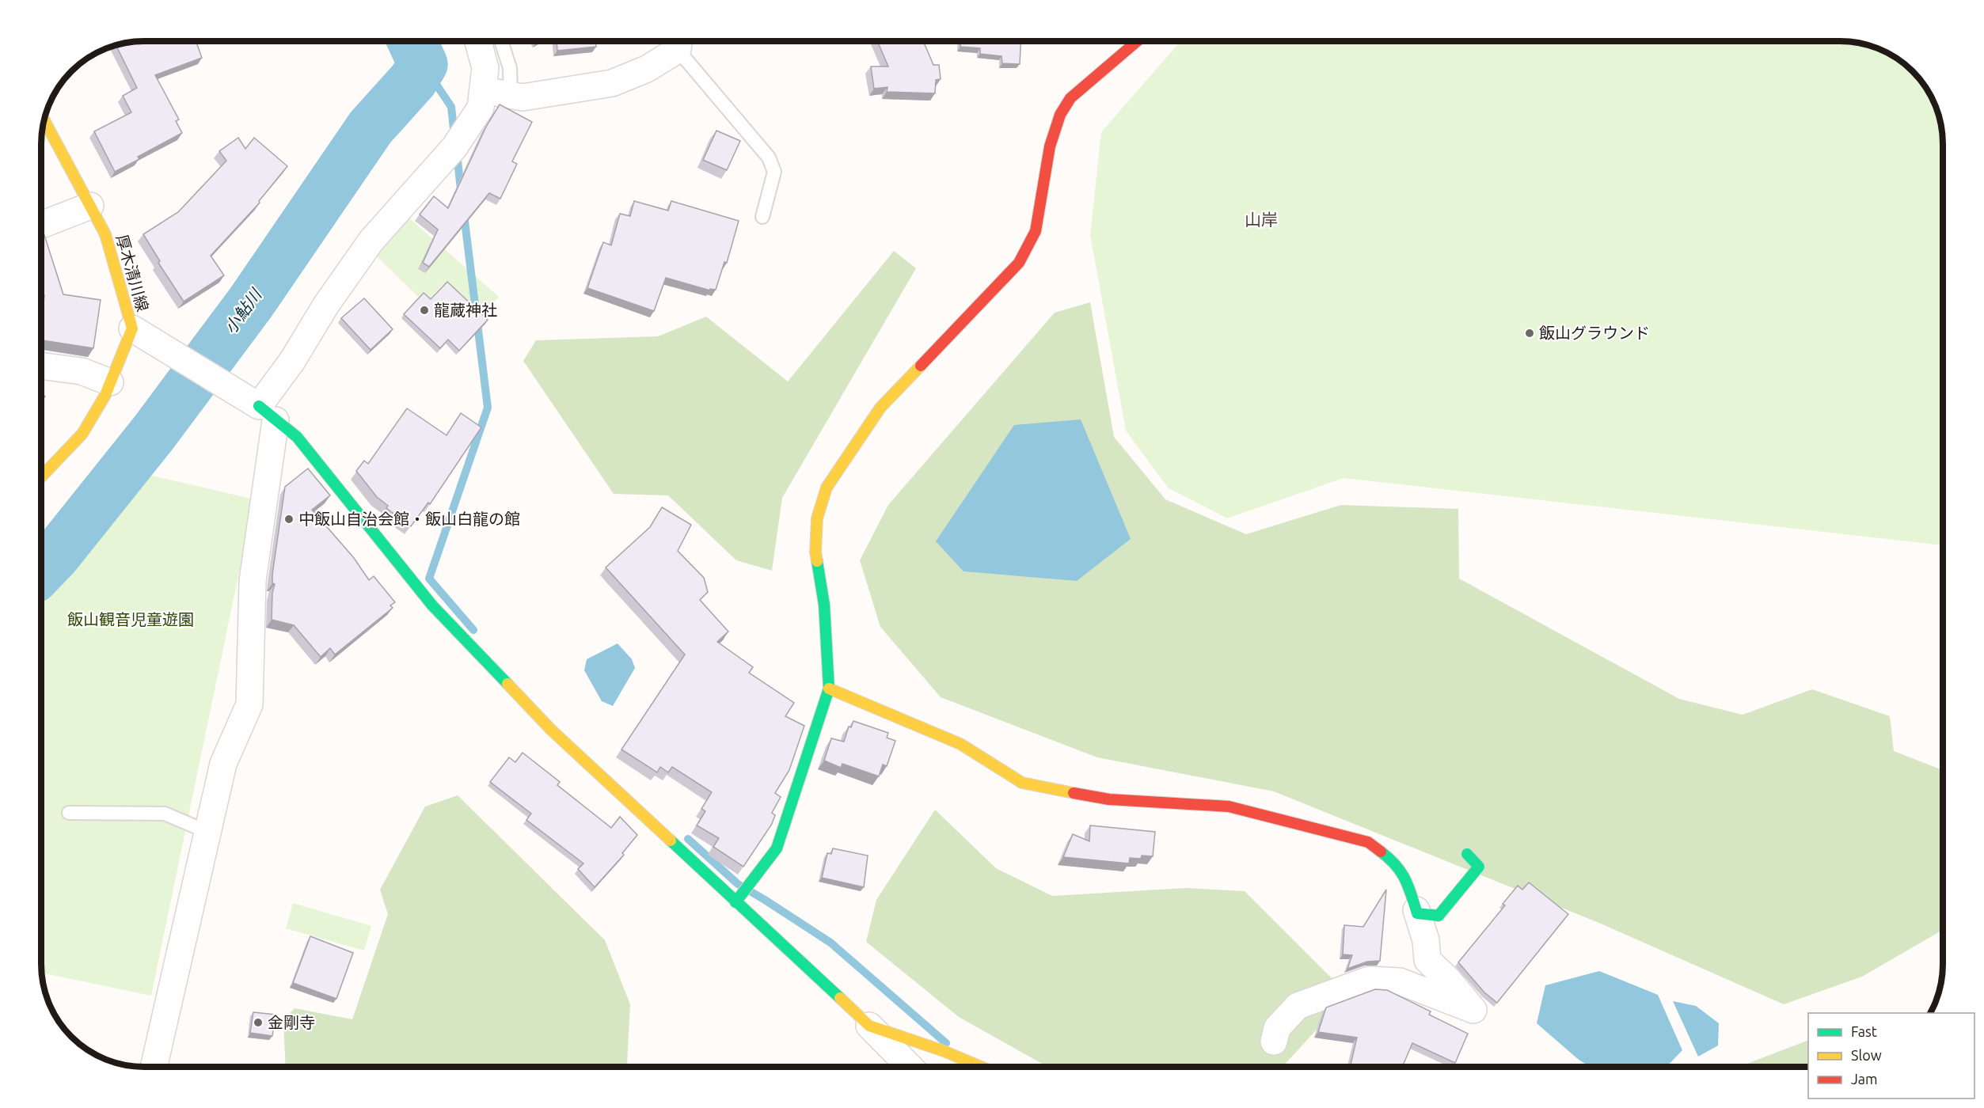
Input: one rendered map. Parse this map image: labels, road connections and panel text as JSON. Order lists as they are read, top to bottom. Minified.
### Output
{"streets":{"street":["厚木清川線"]},"districts":["山岸"],"water":["小鮎川"],"parks":["飯山観音児童遊園"],"places":["龍蔵神社","飯山グラウンド","中飯山自治会館・飯山白龍の館","金剛寺"],"legend":["Fast","Slow","Jam"]}
